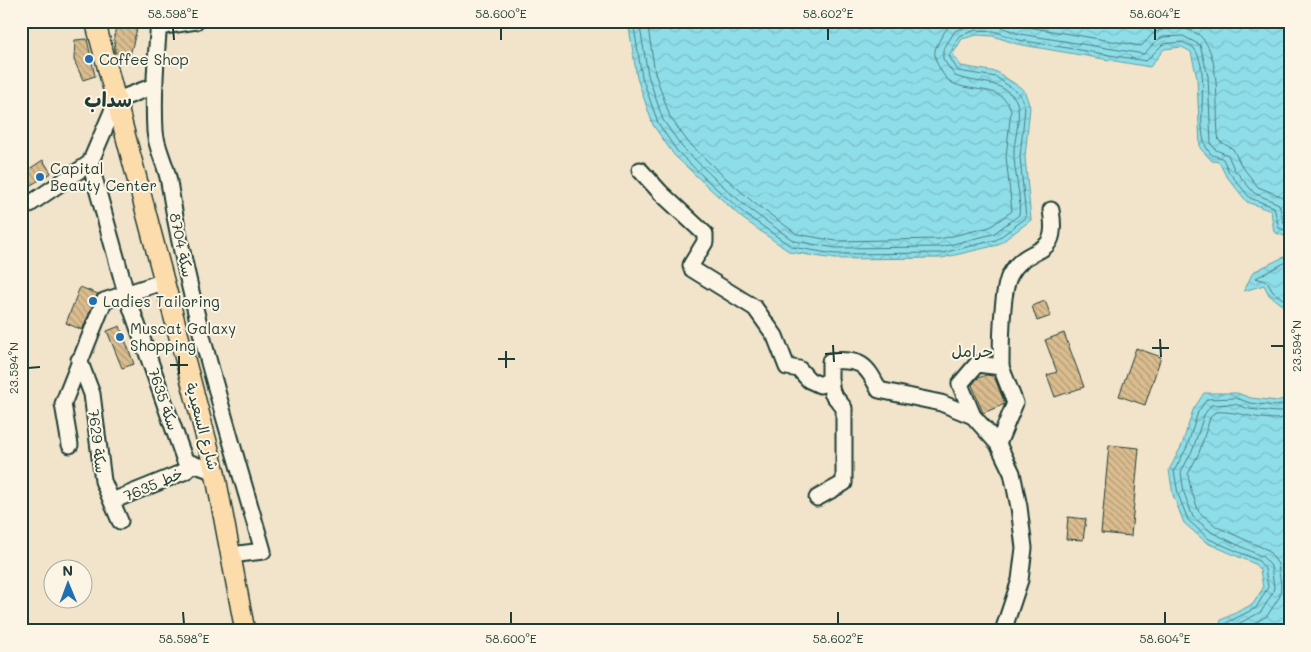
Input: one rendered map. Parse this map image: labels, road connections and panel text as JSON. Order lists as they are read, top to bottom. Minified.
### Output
{"streets":{"main road":["شارع السعيدية"],"street":["سكة 8704","سكة 7635","سكة 7629","7635 خط"]},"crossings":[["سكة 8704","شارع السعيدية"],["سكة 7635","سكة 7629"],["سكة 7635","7635 خط"],["شارع السعيدية","سكة 7629"],["سكة 7629","7635 خط"]],"districts":["سداب","حرامل"],"places":["Coffee Shop","Capital Beauty Center","Ladies Tailoring","Muscat Galaxy Shopping"],"north":"top","coordinates":["58.598°E","58.600°E","58.602°E","58.604°E","23.594°N"]}
